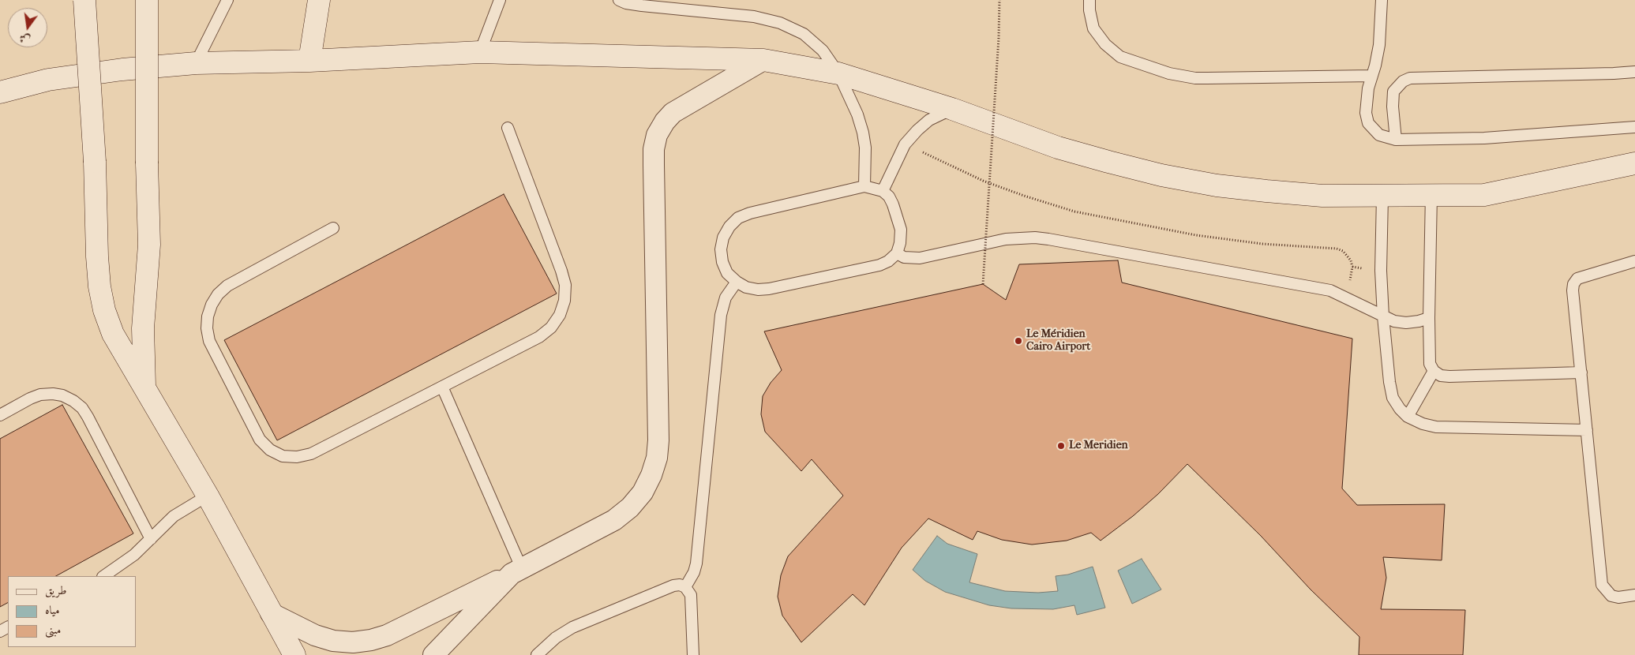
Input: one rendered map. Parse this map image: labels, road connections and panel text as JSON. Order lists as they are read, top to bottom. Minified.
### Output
{"places":["Le Méridien Cairo Airport","Le Meridien"],"legend":["طريق","مياه","مبنى"],"north":"bottom"}
